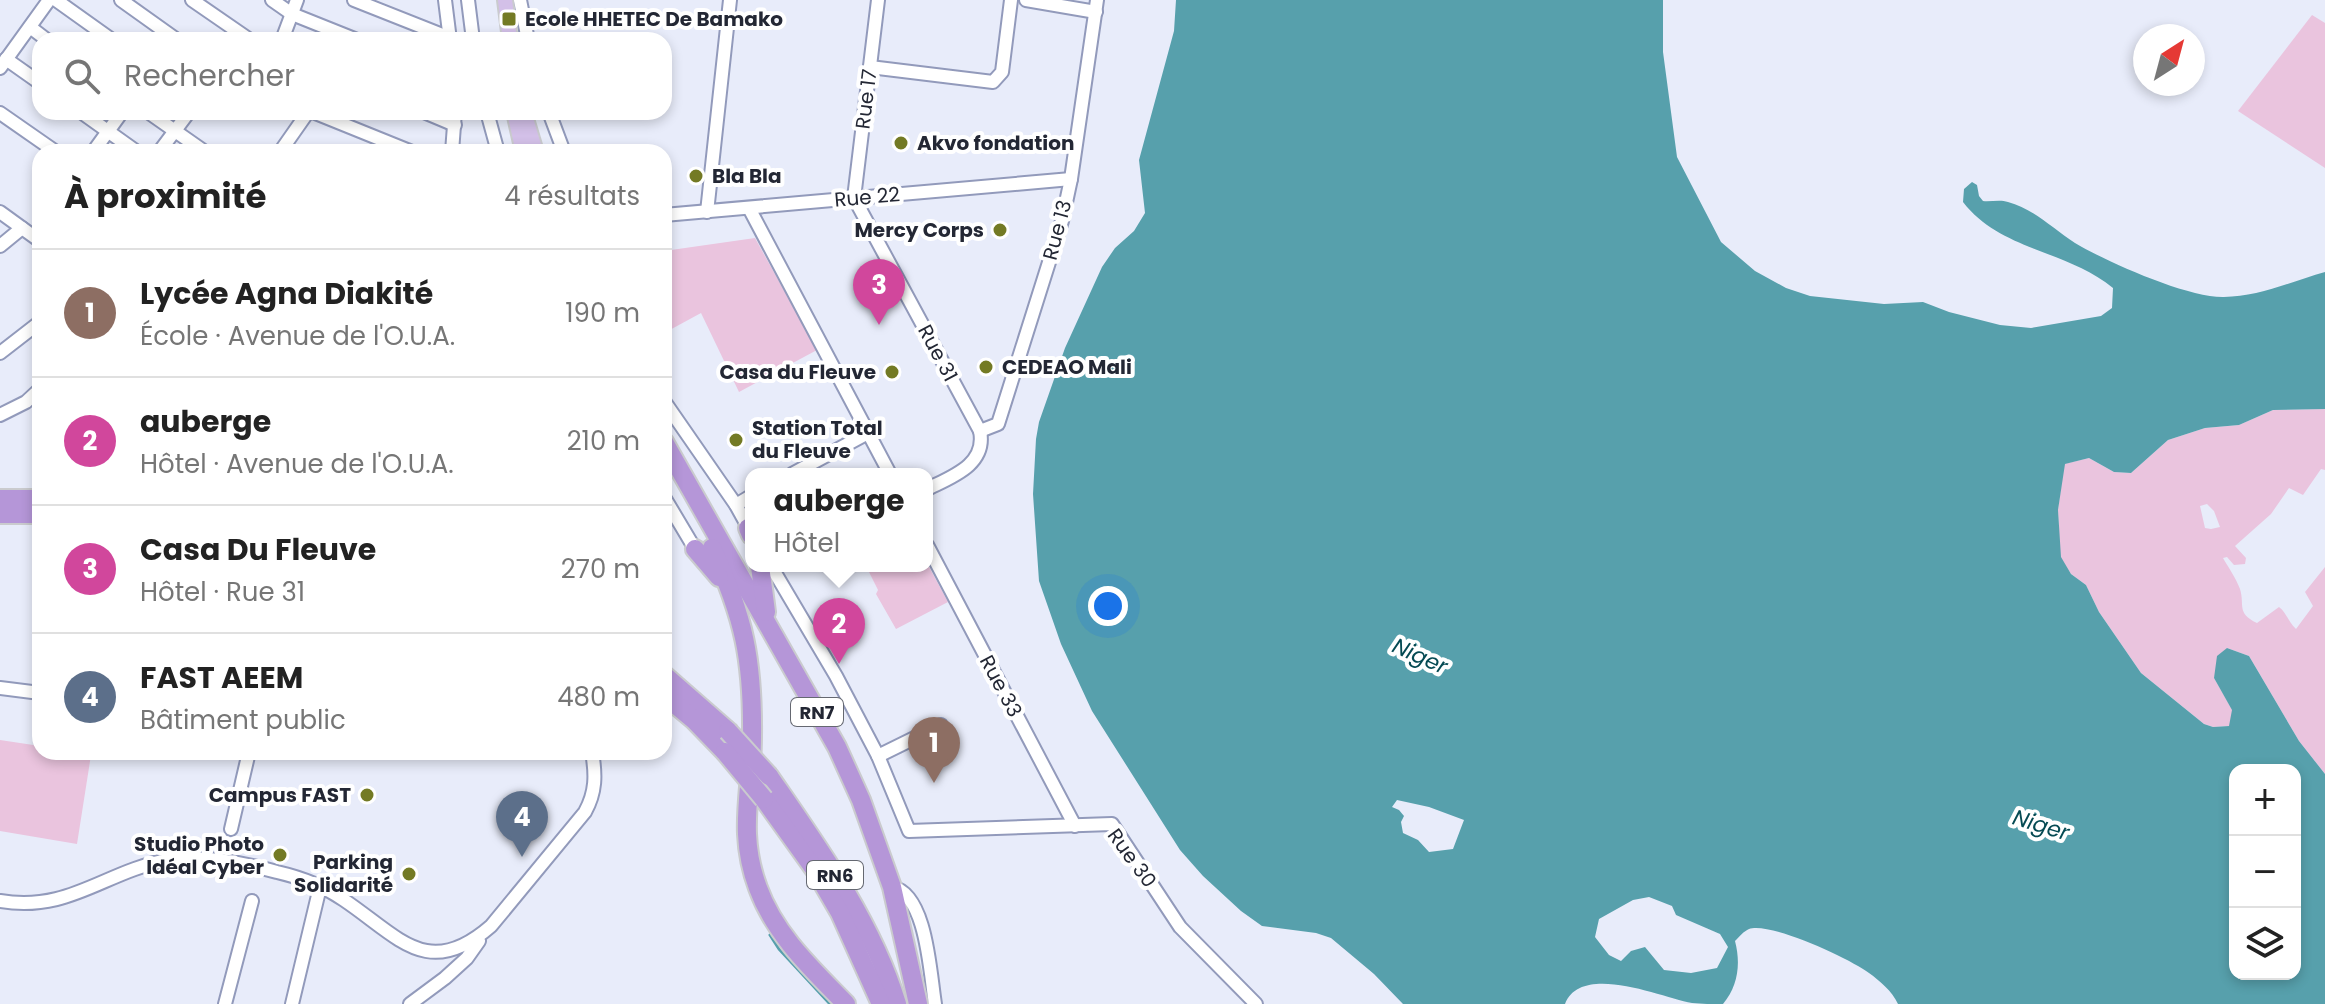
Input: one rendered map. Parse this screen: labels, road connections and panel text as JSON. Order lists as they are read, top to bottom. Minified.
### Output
{"streets":{"highway":["RN7","RN6"],"street":["Rue 17","Rue 22","Rue 13","Rue 31","Rue 33","Rue 30"]},"crossings":[["Rue 17","Rue 22"],["Rue 17","Rue 31"],["Rue 22","Rue 13"],["Rue 22","Rue 31"],["Rue 13","Rue 31"],["Rue 33","Rue 30"]],"water":["Niger"],"places":{"transit":["Ecole HHETEC De Bamako"],"other":["Akvo fondation","Bla Bla","Mercy Corps","CEDEAO Mali","Casa du Fleuve","Station Total du Fleuve","Campus FAST","Studio Photo Idéal Cyber","Parking Solidarité"]},"north":"top right","page":{"search":"Rechercher","heading":["À proximité","4 résultats"],"list":[{"mark":"1","name":"Lycée Agna Diakité","note":"École · Avenue de l'O.U.A.","value":"190 m"},{"mark":"2","name":"auberge","note":"Hôtel · Avenue de l'O.U.A.","value":"210 m"},{"mark":"3","name":"Casa Du Fleuve","note":"Hôtel · Rue 31","value":"270 m"},{"mark":"4","name":"FAST AEEM","note":"Bâtiment public","value":"480 m"}],"pins":["3","2","1","4"],"popup":["auberge","Hôtel"],"map_buttons":["+","−"]}}
